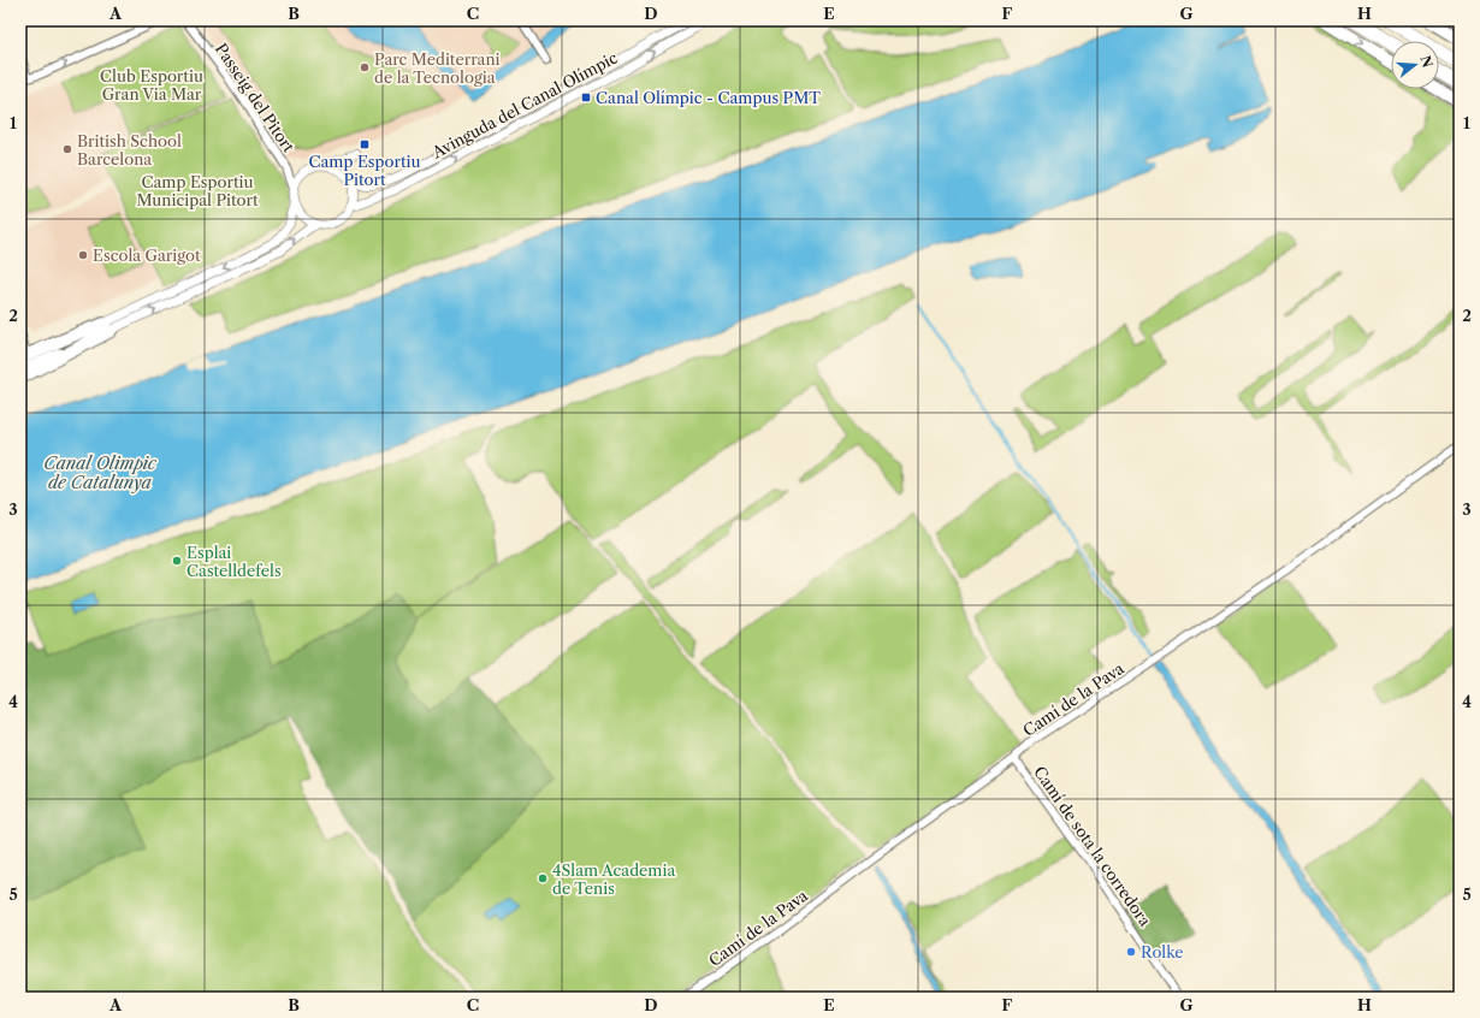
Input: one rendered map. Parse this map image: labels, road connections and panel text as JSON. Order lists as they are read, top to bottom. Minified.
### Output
{"streets":{"street":["Passeig del Pitort","Avinguda del Canal Olímpic","Camí de la Pava","Camí de sota la corredora"]},"crossings":[["Passeig del Pitort","Avinguda del Canal Olímpic"],["Camí de la Pava","Camí de sota la corredora"]],"water":["Canal Olimpic de Catalunya"],"parks":["Club Esportiu Gran Via Mar","Camp Esportiu Municipal Pitort"],"places":{"other":["Parc Mediterrani de la Tecnologia","British School Barcelona","Escola Garigot","Esplai Castelldefels","4Slam Academia de Tenis","Rolke"],"transit":["Canal Olímpic - Campus PMT","Camp Esportiu Pitort"]},"north":"right","grid":{"columns":["A","B","C","D","E","F","G","H"],"rows":["1","2","3","4","5"]}}
